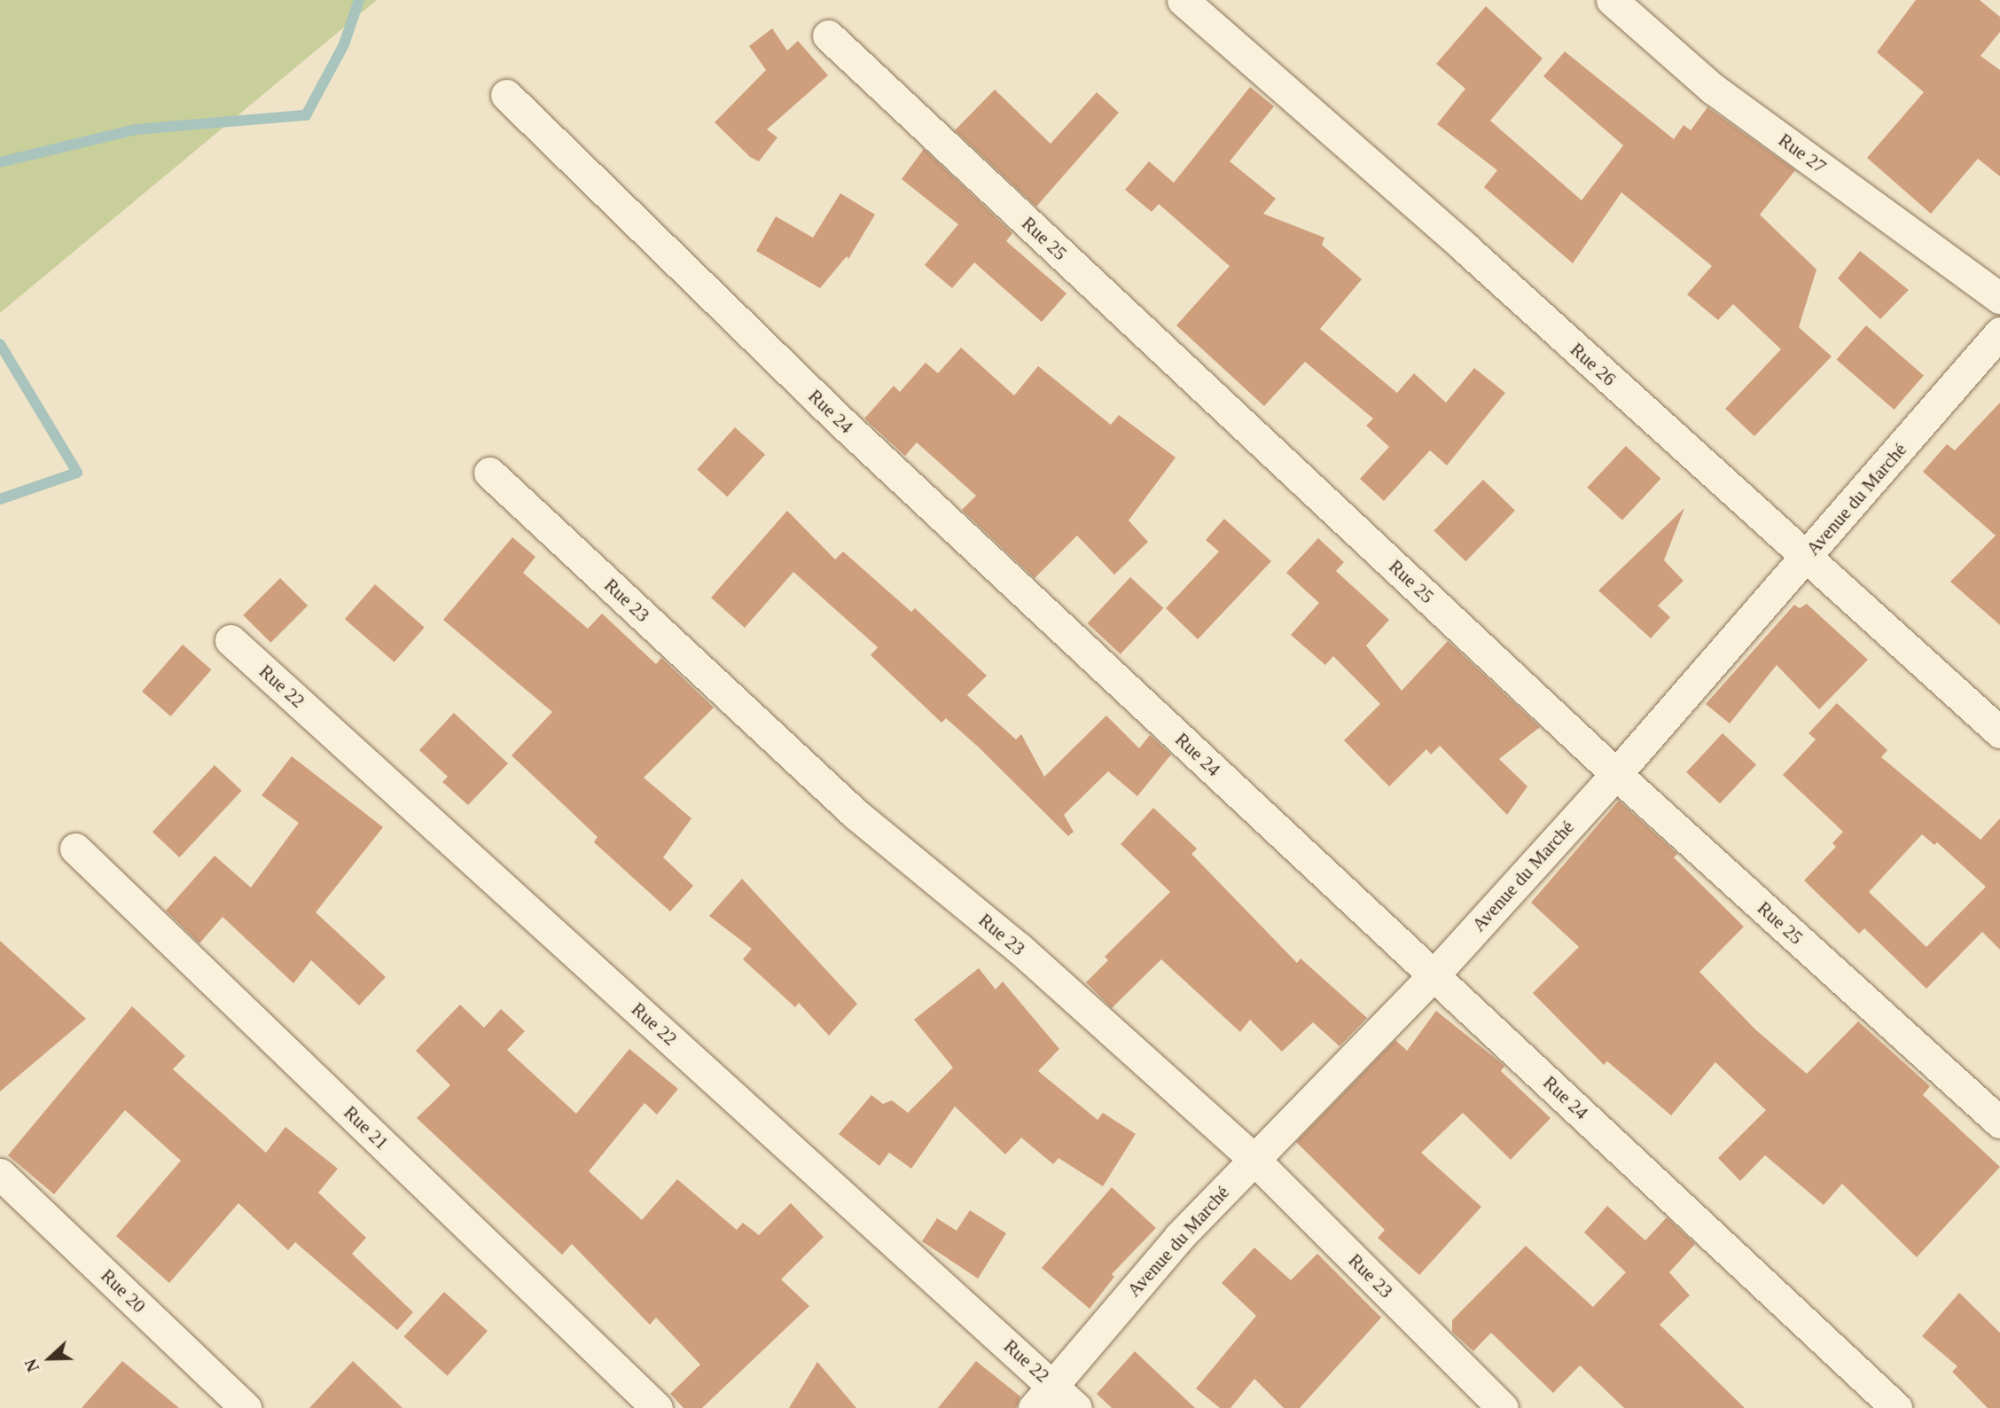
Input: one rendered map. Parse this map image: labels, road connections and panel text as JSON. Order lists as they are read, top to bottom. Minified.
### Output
{"streets":{"street":["Rue 27","Rue 25","Rue 26","Rue 24","Avenue du Marché","Rue 23","Rue 22","Rue 21","Rue 20"]},"crossings":[["Rue 25","Avenue du Marché"],["Rue 26","Avenue du Marché"],["Rue 24","Avenue du Marché"],["Avenue du Marché","Rue 23"],["Avenue du Marché","Rue 22"]],"north":"left"}
